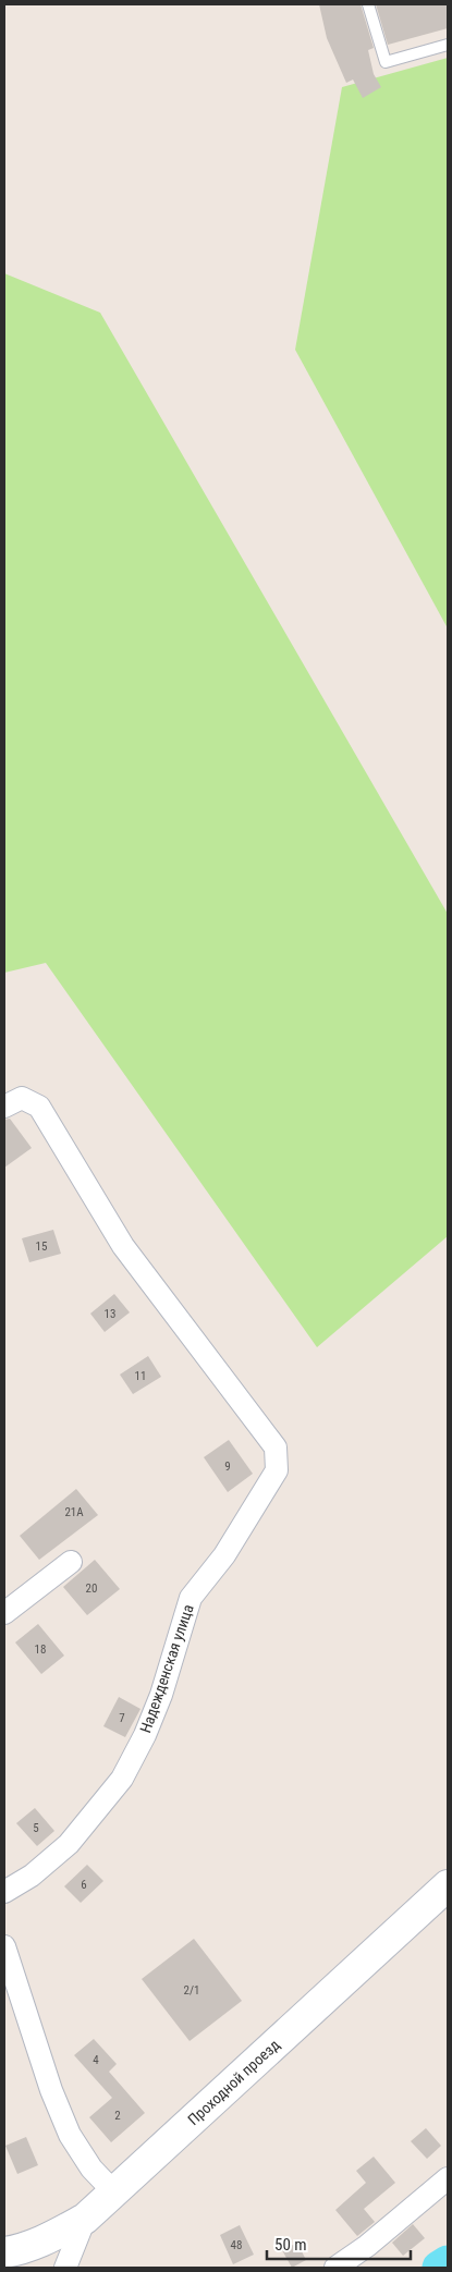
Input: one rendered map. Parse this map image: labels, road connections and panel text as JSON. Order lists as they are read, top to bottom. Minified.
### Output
{"streets":{"street":["Надежденская улица","Проходной проезд"]},"house_numbers":["15","13","11","9","21А","20","18","7","5","6","2/1","4","2","48"],"scale_bar":"50 m"}
